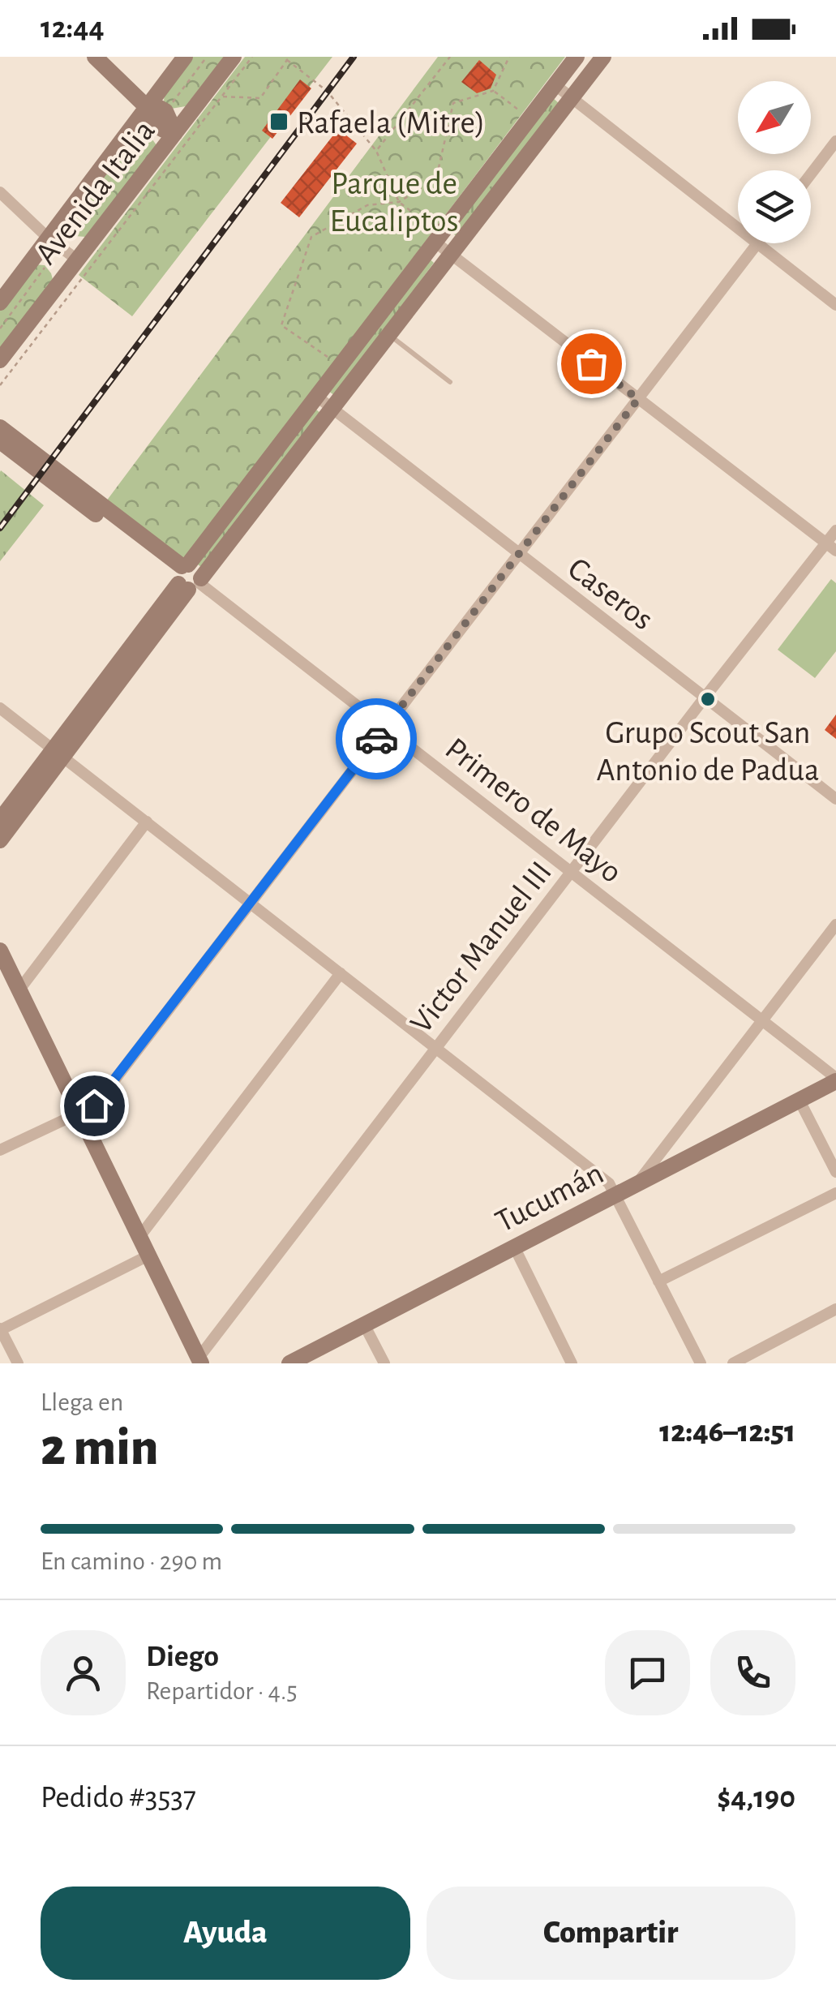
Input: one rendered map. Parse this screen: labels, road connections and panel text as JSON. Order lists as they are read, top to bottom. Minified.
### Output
{"streets":{"street":["Avenida Italia","Caseros","Primero de Mayo","Victor Manuel III","Tucumán"]},"crossings":[["Caseros","Victor Manuel III"],["Primero de Mayo","Victor Manuel III"],["Primero de Mayo","Tucumán"]],"parks":["Parque de Eucaliptos"],"places":{"transit":["Rafaela (Mitre)"],"other":["Grupo Scout San Antonio de Padua"]},"north":"bottom left","page":{"status":"12:44","heading":["2 min","Llega en","12:46–12:51"],"panel":["Diego","Repartidor · 4.5","Pedido #3537","$4,190"],"bar":"En camino · 290 m","buttons":["Ayuda","Compartir"]}}
